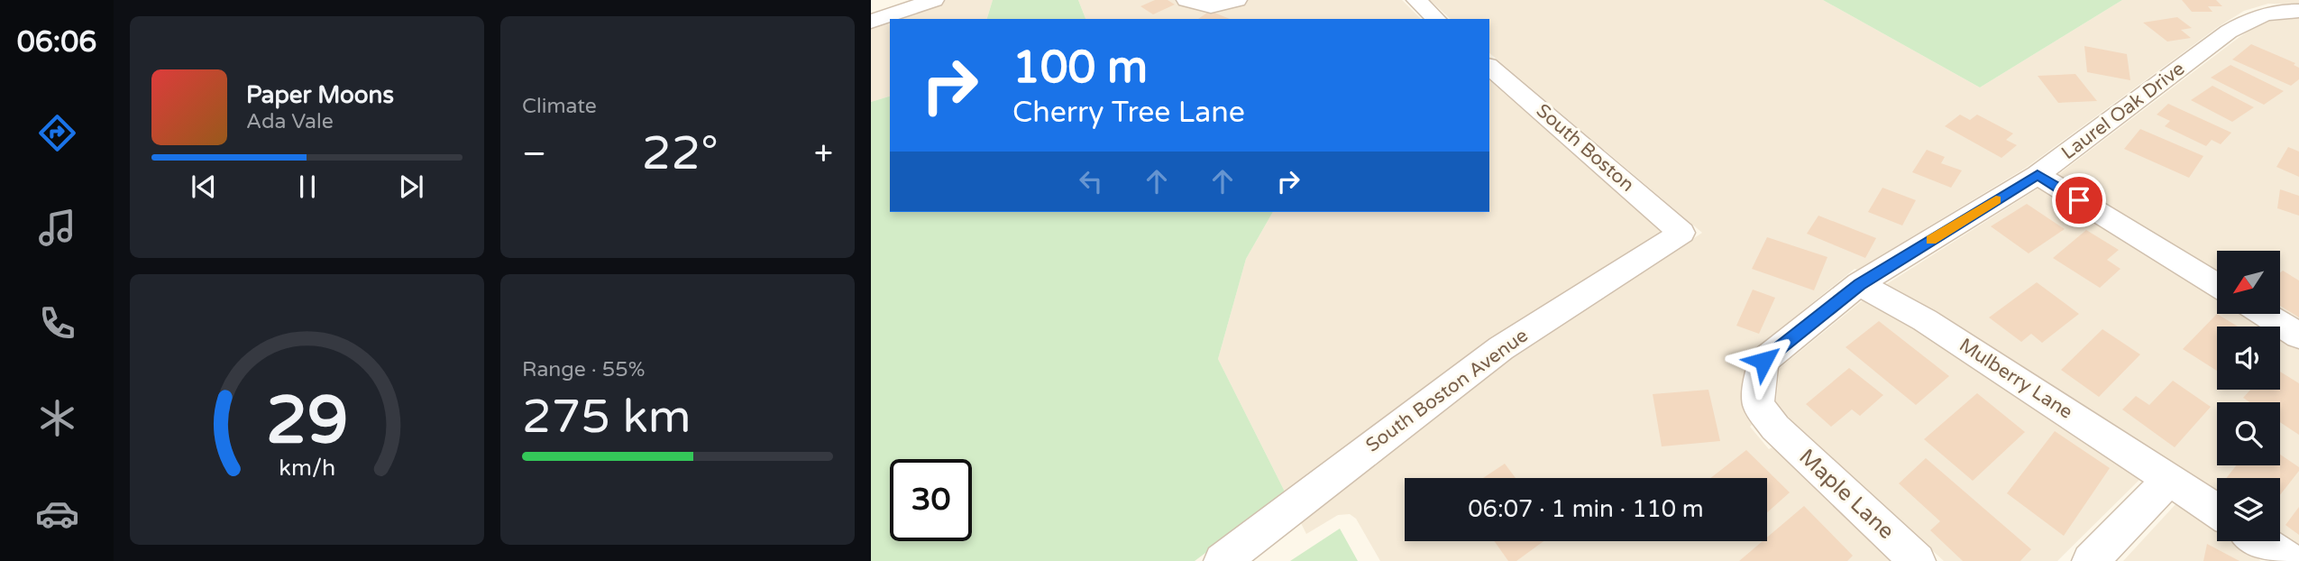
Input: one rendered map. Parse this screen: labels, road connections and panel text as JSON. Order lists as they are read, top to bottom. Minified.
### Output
{"streets":{"street":["Laurel Oak Drive","South Boston","Mulberry Lane","South Boston Avenue","Maple Lane"]},"crossings":[["Laurel Oak Drive","Mulberry Lane"],["Laurel Oak Drive","Maple Lane"],["South Boston","South Boston Avenue"]],"north":"bottom left","page":{"tabs":"06:06","tile":["Climate",["Range · 55%","275 km"]],"turn":["100 m","Cherry Tree Lane"],"song":["Paper Moons","Ada Vale"],"heat":["−","22°","+"],"limit":"30","trip":"06:07 · 1 min · 110 m","gauge":["29","km/h"]}}
